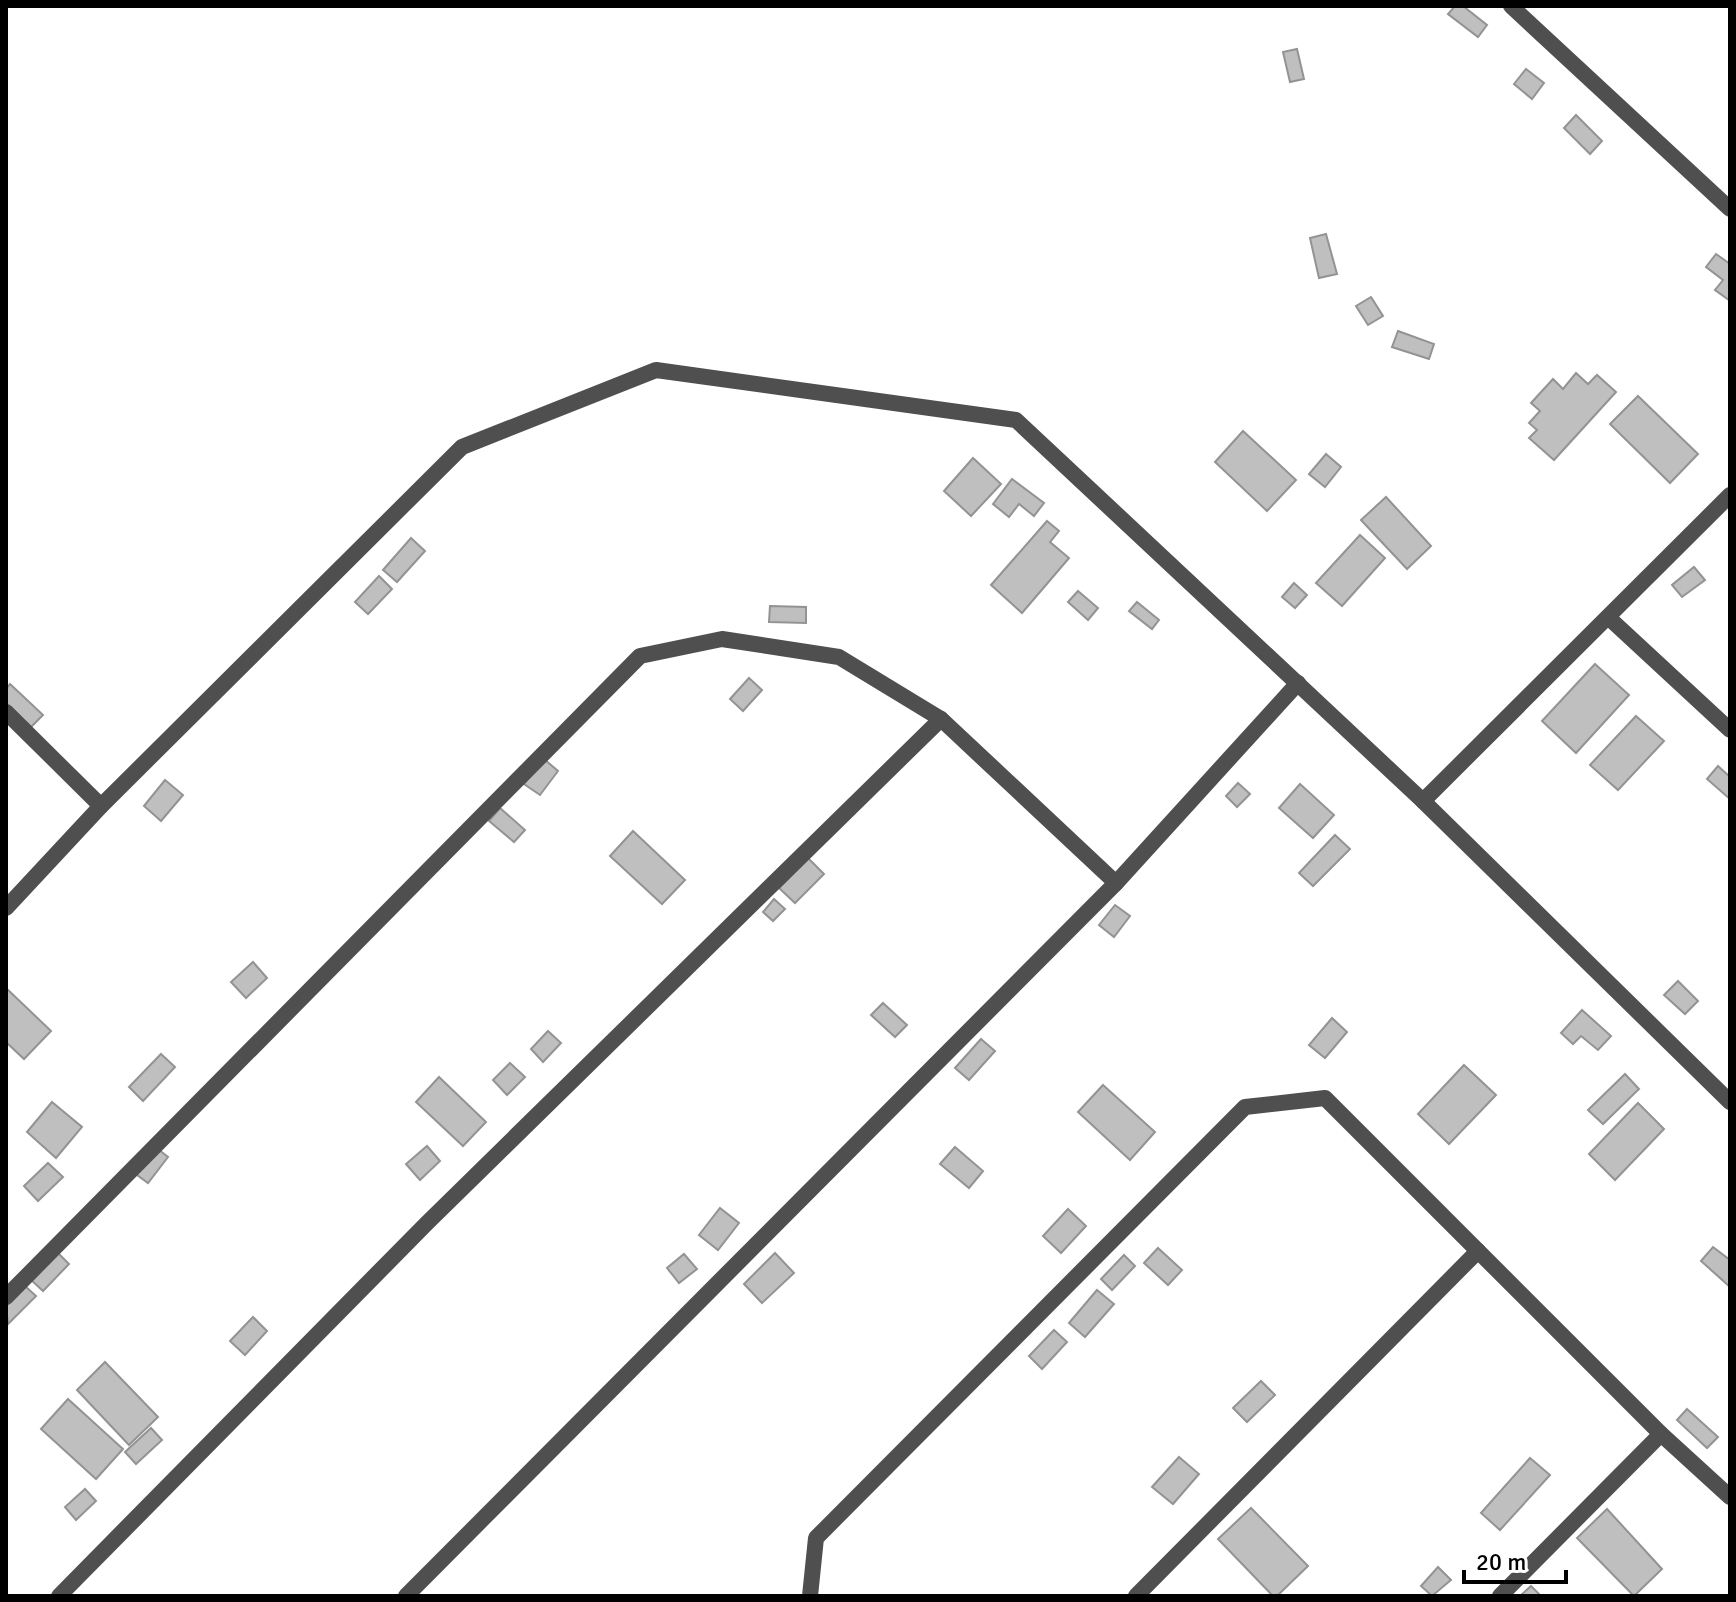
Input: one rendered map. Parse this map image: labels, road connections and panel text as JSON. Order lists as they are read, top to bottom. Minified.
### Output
{"scale_bar":"20 m"}
